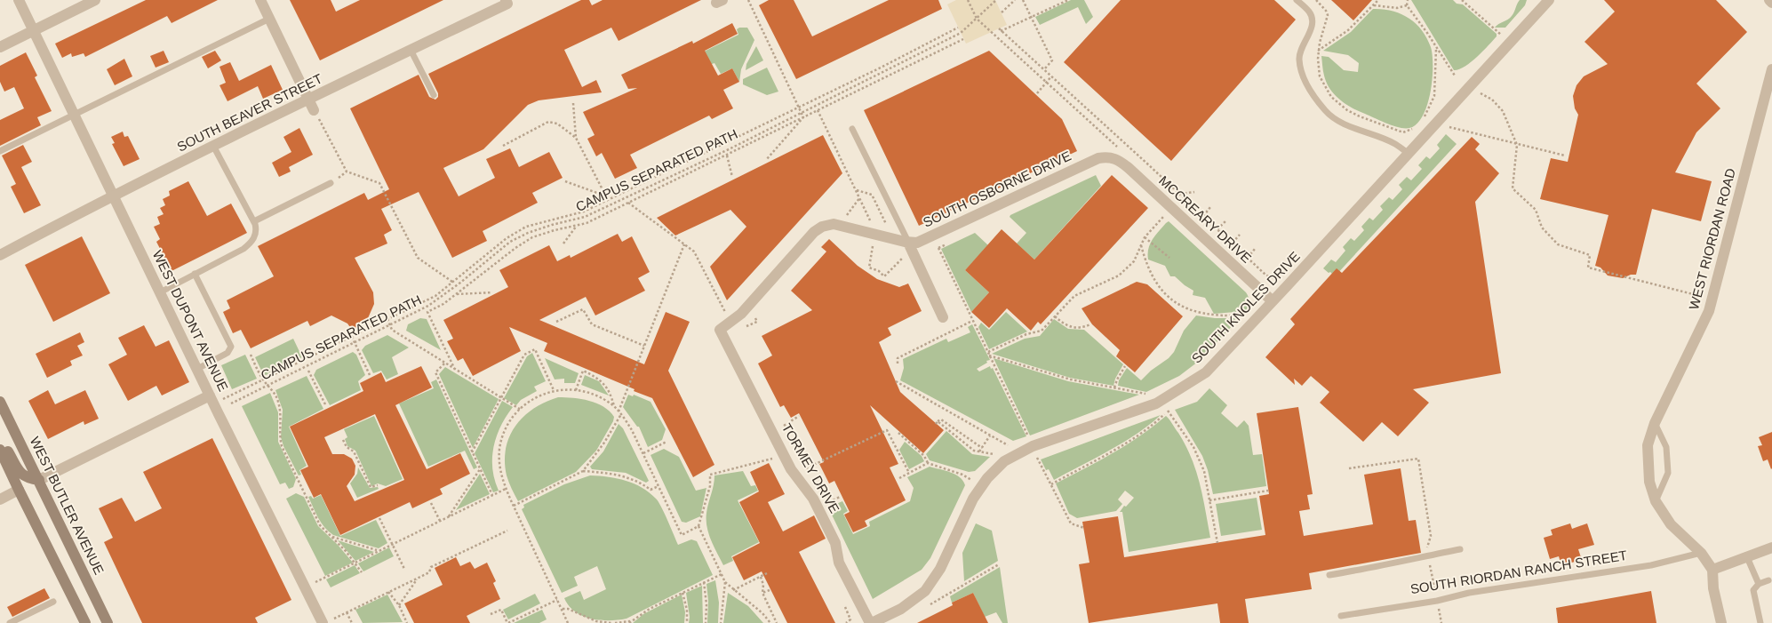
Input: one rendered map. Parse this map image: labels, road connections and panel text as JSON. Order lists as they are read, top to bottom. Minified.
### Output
{"streets":{"main road":["WEST BUTLER AVENUE"],"street":["SOUTH BEAVER STREET","SOUTH OSBORNE DRIVE","MCCREARY DRIVE","WEST RIORDAN ROAD","SOUTH KNOLES DRIVE","WEST DUPONT AVENUE","TORMEY DRIVE"],"lane":["SOUTH RIORDAN RANCH STREET"],"path":["CAMPUS SEPARATED PATH"]},"crossings":[["SOUTH BEAVER STREET","WEST DUPONT AVENUE"],["SOUTH OSBORNE DRIVE","MCCREARY DRIVE"],["SOUTH OSBORNE DRIVE","TORMEY DRIVE"],["MCCREARY DRIVE","SOUTH KNOLES DRIVE"],["WEST RIORDAN ROAD","SOUTH RIORDAN RANCH STREET"],["SOUTH KNOLES DRIVE","TORMEY DRIVE"]]}
